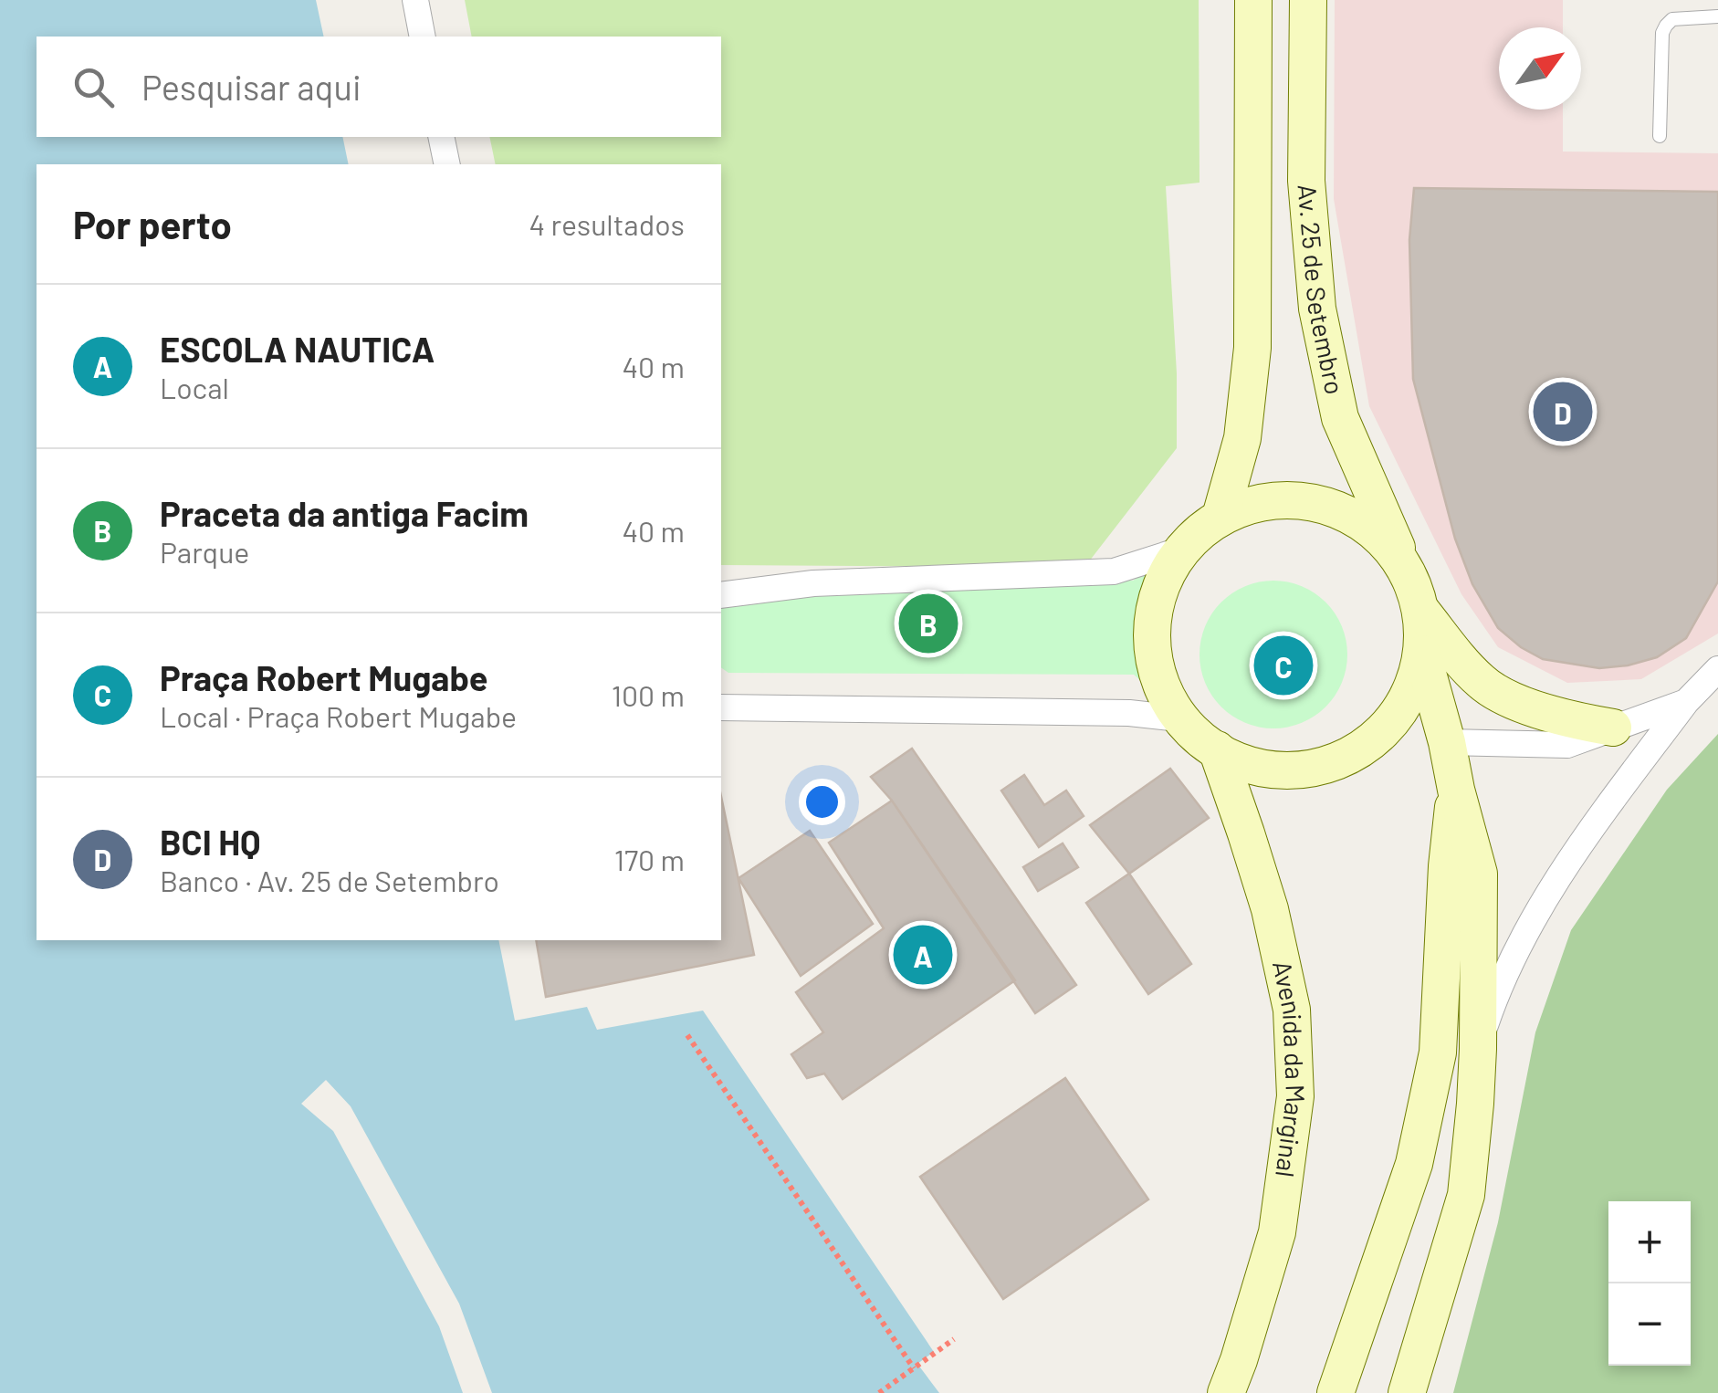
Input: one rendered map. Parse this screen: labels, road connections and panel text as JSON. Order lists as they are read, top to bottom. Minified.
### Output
{"streets":{"main road":["Av. 25 de Setembro","Avenida da Marginal"]},"crossings":[["Av. 25 de Setembro","Avenida da Marginal"]],"north":"top right","page":{"search":"Pesquisar aqui","heading":["Por perto","4 resultados"],"list":[{"mark":"A","name":"ESCOLA NAUTICA","note":"Local","value":"40 m"},{"mark":"B","name":"Praceta da antiga Facim","note":"Parque","value":"40 m"},{"mark":"C","name":"Praça Robert Mugabe","note":"Local · Praça Robert Mugabe","value":"100 m"},{"mark":"D","name":"BCI HQ","note":"Banco · Av. 25 de Setembro","value":"170 m"}],"pins":["D","B","C","A"],"map_buttons":["+","−"]}}
